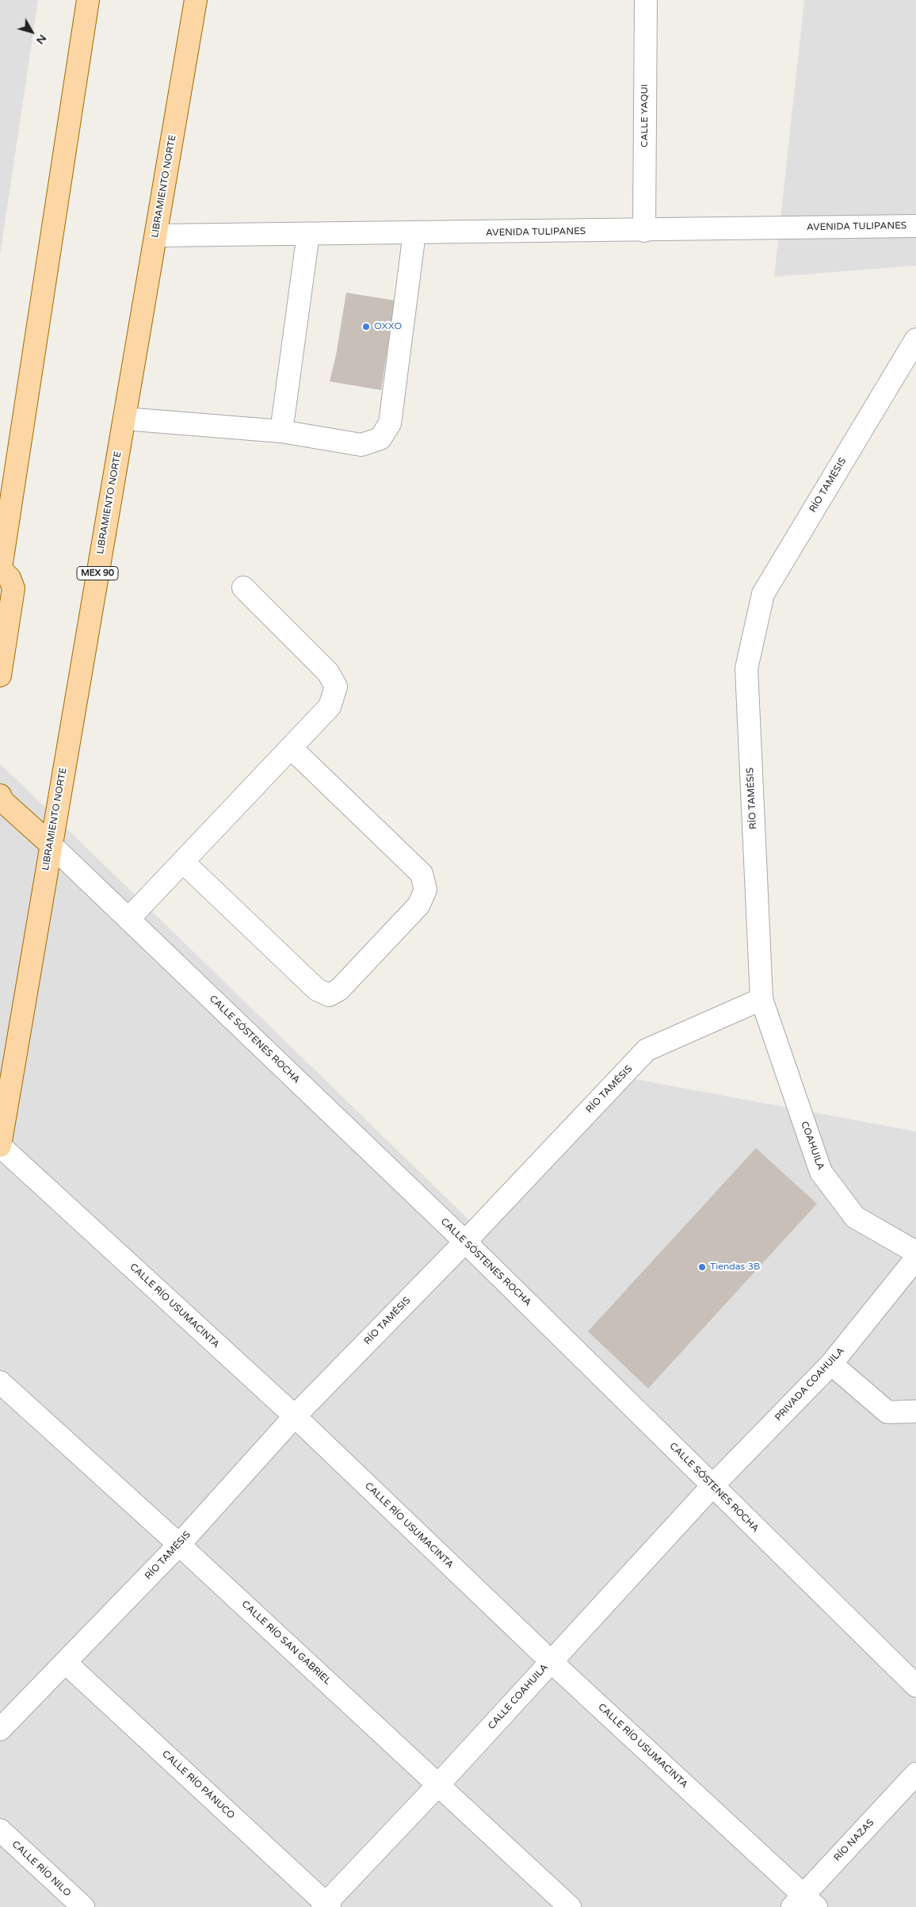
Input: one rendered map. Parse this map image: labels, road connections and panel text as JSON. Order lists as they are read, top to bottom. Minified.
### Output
{"streets":{"main road":["LIBRAMIENTO NORTE","MEX 90"],"street":["CALLE YAQUI","AVENIDA TULIPANES","RÍO TAMÉSIS","CALLE SÓSTENES ROCHA","COAHUILA","CALLE RÍO USUMACINTA","PRIVADA COAHUILA","CALLE RÍO SAN GABRIEL","CALLE COAHUILA","CALLE RÍO PÁNUCO","RÍO NAZAS","CALLE RÍO NILO"]},"crossings":[["CALLE YAQUI","AVENIDA TULIPANES"],["LIBRAMIENTO NORTE","AVENIDA TULIPANES"],["LIBRAMIENTO NORTE","CALLE SÓSTENES ROCHA"],["LIBRAMIENTO NORTE","CALLE RÍO USUMACINTA"],["RÍO TAMÉSIS","CALLE SÓSTENES ROCHA"],["RÍO TAMÉSIS","COAHUILA"],["RÍO TAMÉSIS","CALLE RÍO USUMACINTA"],["RÍO TAMÉSIS","CALLE RÍO SAN GABRIEL"],["RÍO TAMÉSIS","CALLE RÍO PÁNUCO"],["CALLE SÓSTENES ROCHA","PRIVADA COAHUILA"],["CALLE SÓSTENES ROCHA","CALLE COAHUILA"],["CALLE RÍO USUMACINTA","CALLE COAHUILA"],["CALLE RÍO USUMACINTA","RÍO NAZAS"],["PRIVADA COAHUILA","CALLE COAHUILA"],["CALLE RÍO SAN GABRIEL","CALLE COAHUILA"],["CALLE COAHUILA","CALLE RÍO PÁNUCO"]],"places":["OXXO","Tiendas 3B"],"north":"bottom right"}
